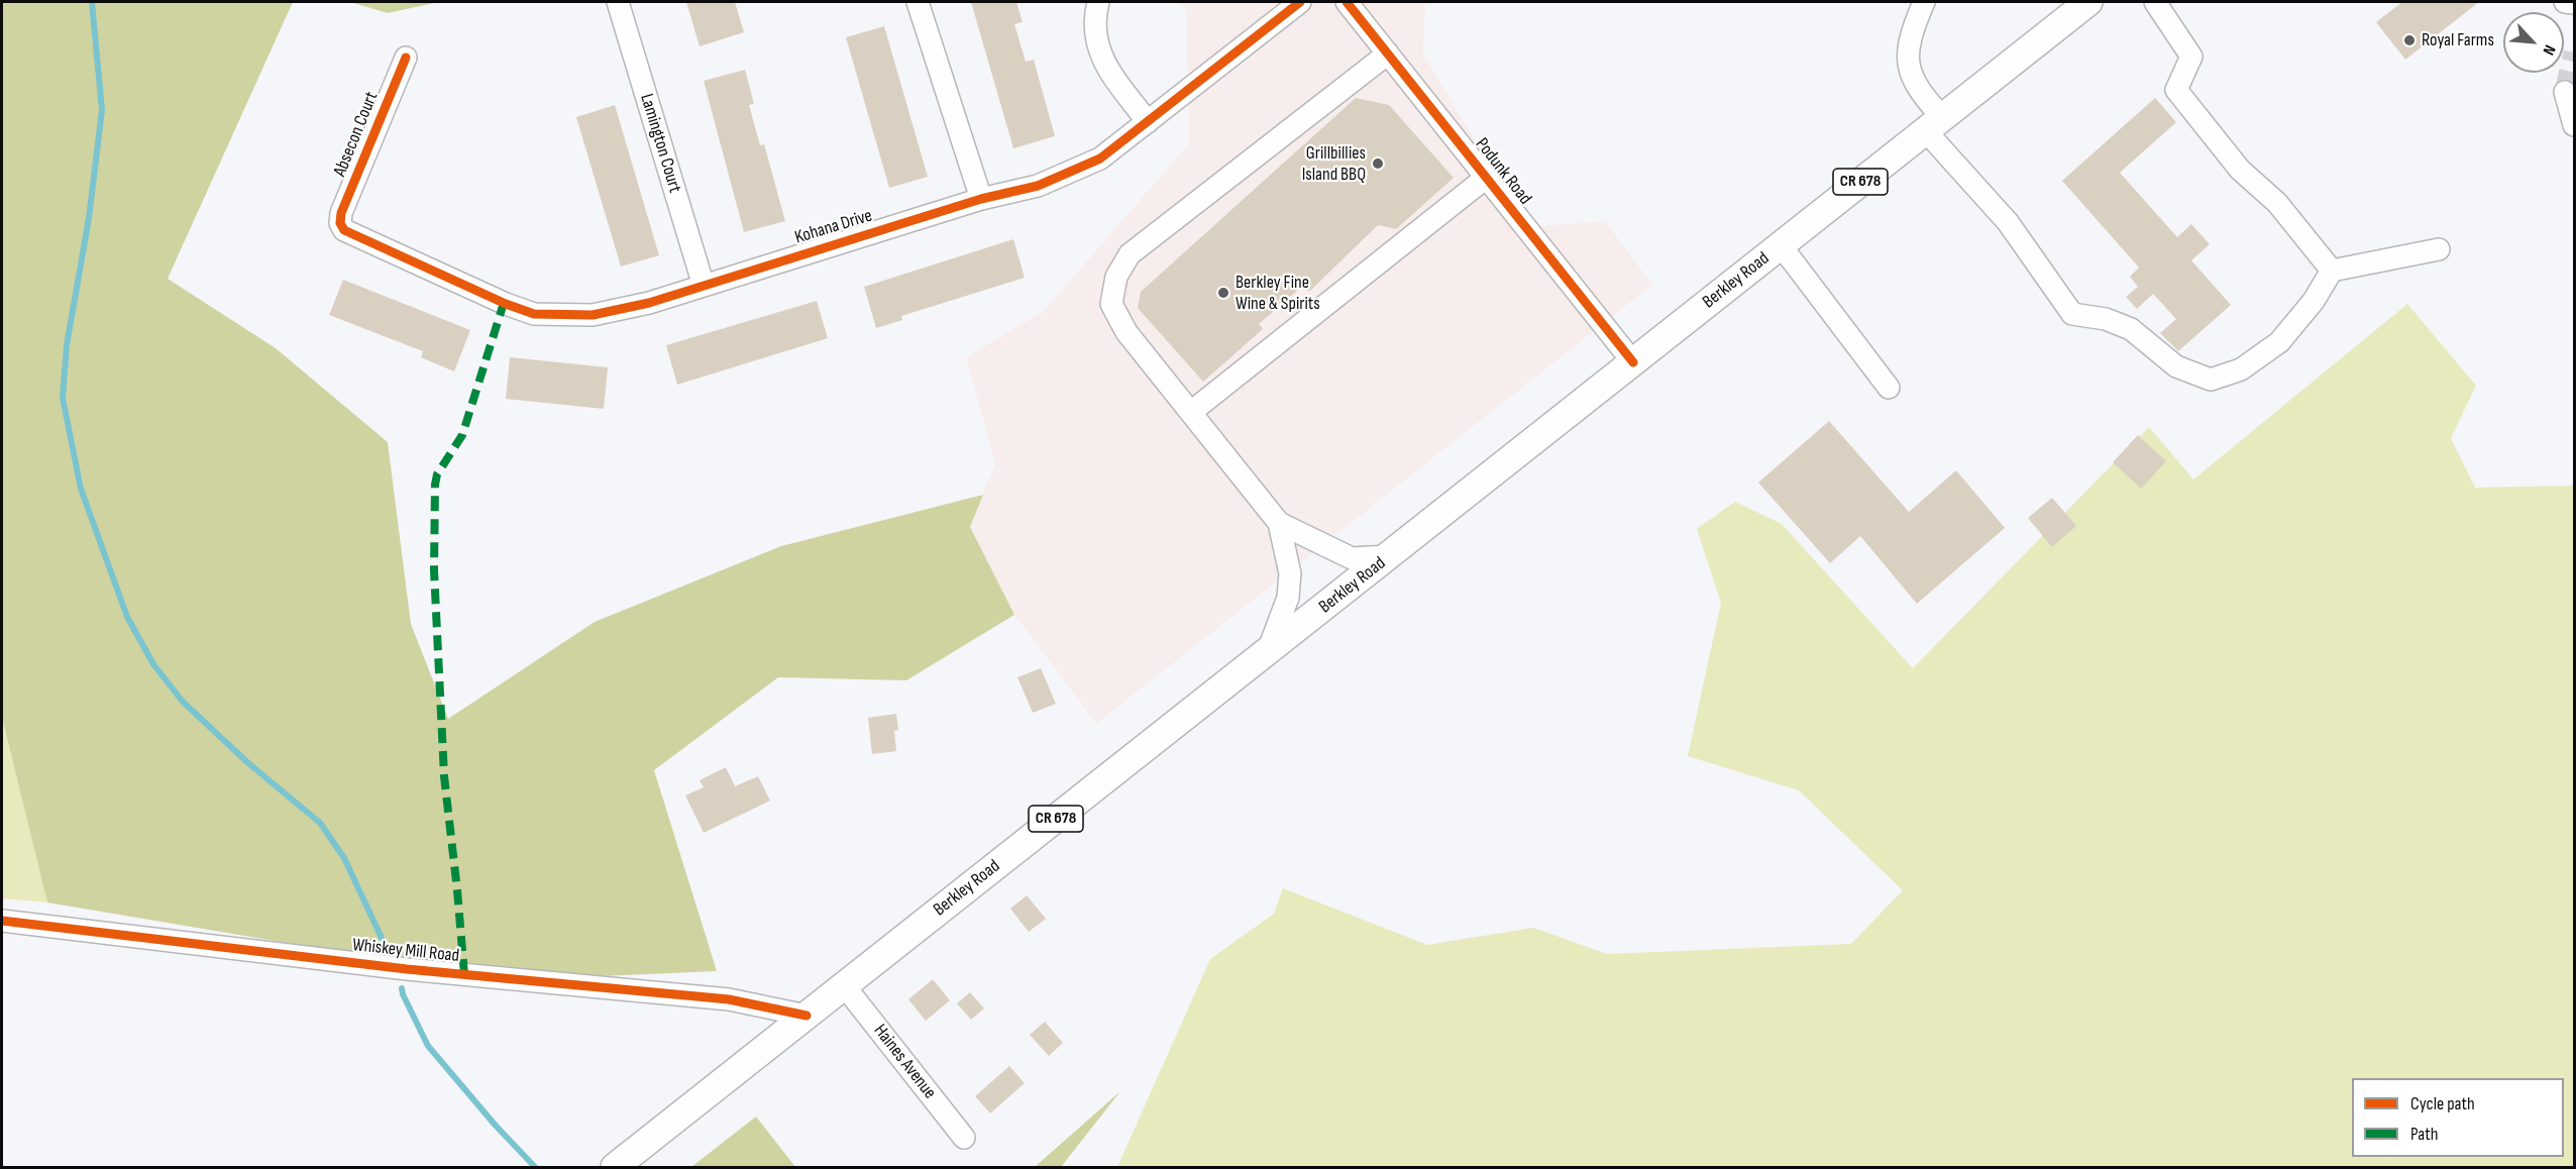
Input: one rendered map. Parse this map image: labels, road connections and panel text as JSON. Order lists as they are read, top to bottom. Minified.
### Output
{"streets":{"main road":["CR 678","Berkley Road"],"street":["Absecon Court","Lamington Court","Podunk Road","Kohana Drive","Whiskey Mill Road","Haines Avenue"]},"crossings":[["Absecon Court","Kohana Drive"],["Lamington Court","Kohana Drive"],["Podunk Road","Berkley Road"],["Berkley Road","Whiskey Mill Road"],["Berkley Road","Haines Avenue"]],"places":["Royal Farms","Grillbillies Island BBQ","Berkley Fine Wine & Spirits"],"legend":["Cycle path","Path"],"north":"bottom right"}
